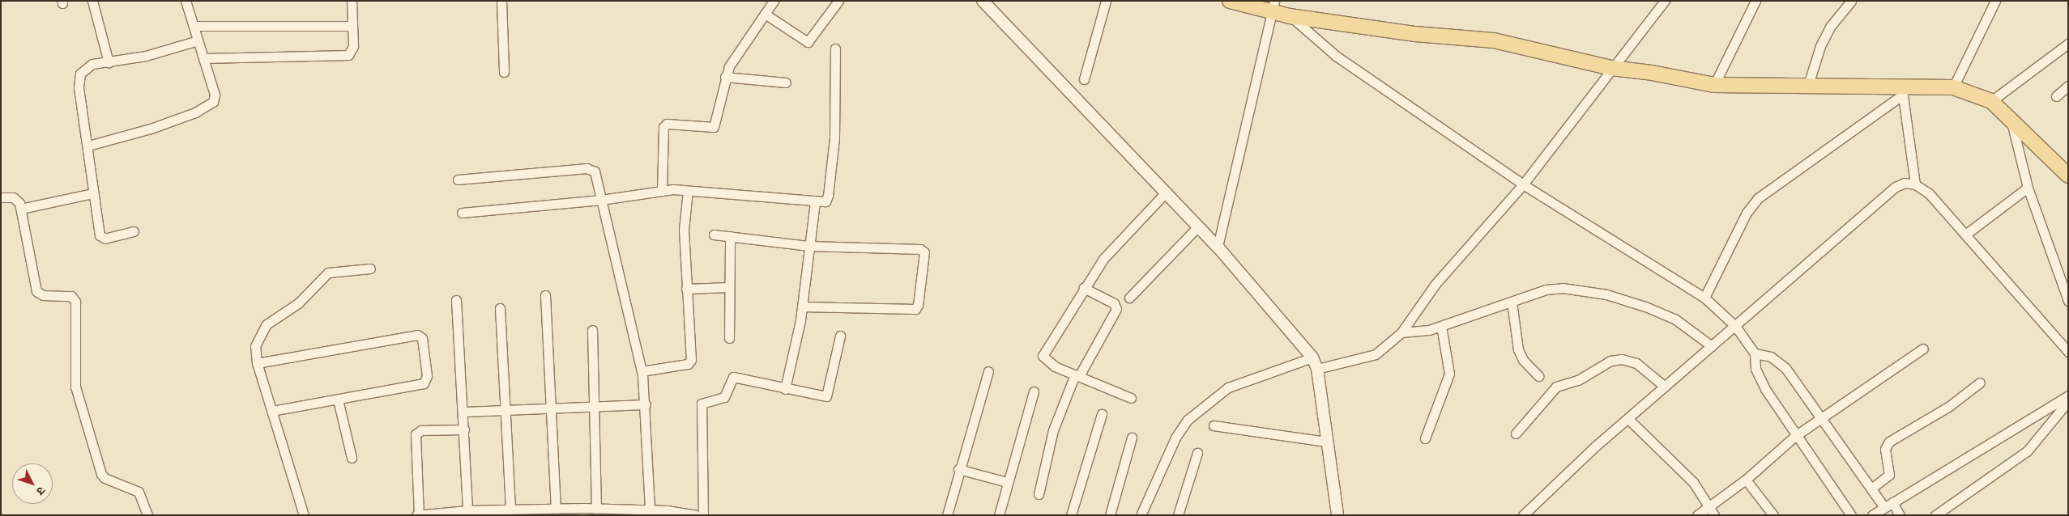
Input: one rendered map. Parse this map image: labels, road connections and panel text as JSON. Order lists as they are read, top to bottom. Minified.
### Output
{"north":"bottom right"}
